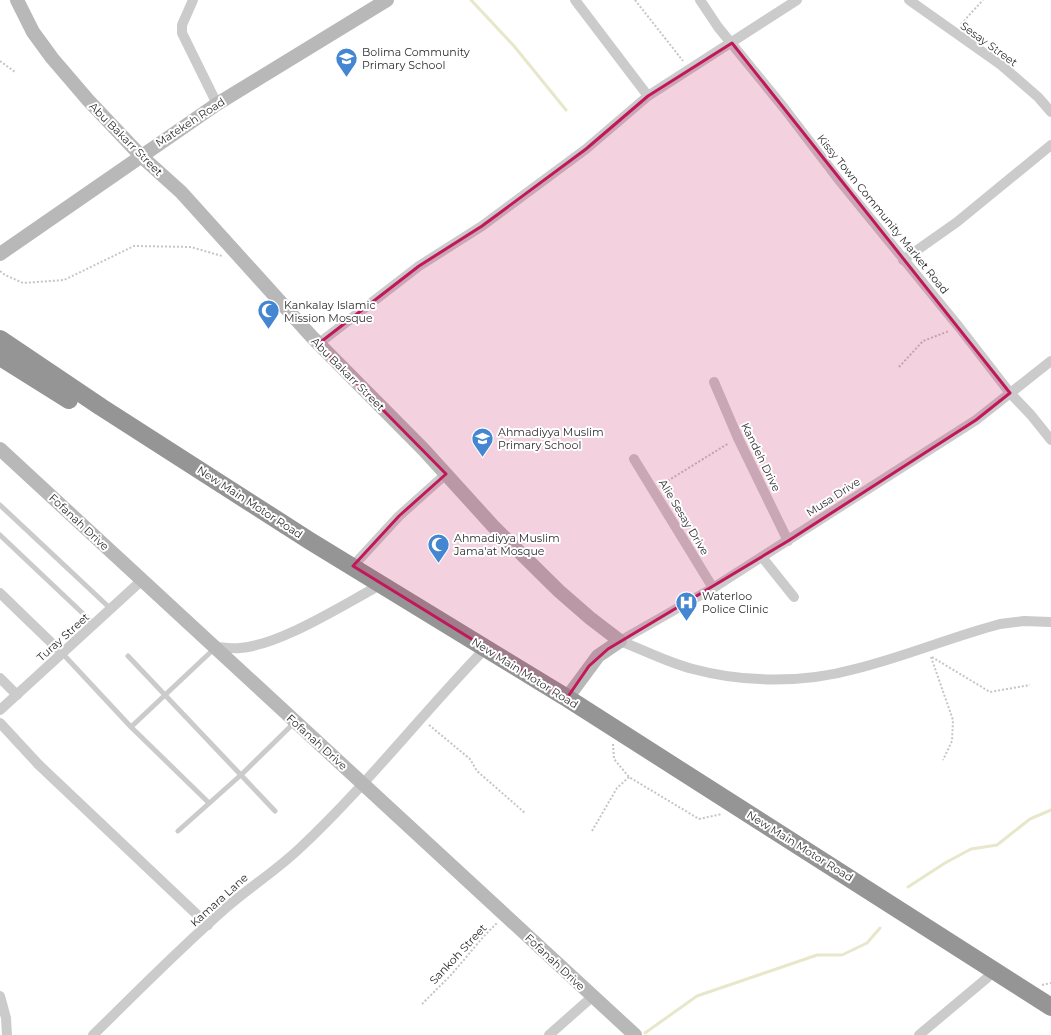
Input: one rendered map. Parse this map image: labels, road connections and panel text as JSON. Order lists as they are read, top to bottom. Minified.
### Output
{"streets":{"highway":["New Main Motor Road"],"street":["Sesay Street","Matekeh Road","Abu Bakarr Street","Kissy Town Community Market Road","Kandeh Drive","Musa Drive","Alie Sesay Drive","Fofanah Drive","Turay Street","Kamara Lane"],"path":["Sankoh Street"]},"crossings":[["Matekeh Road","Abu Bakarr Street"],["Abu Bakarr Street","Musa Drive"],["Kissy Town Community Market Road","Musa Drive"],["Kandeh Drive","Musa Drive"],["Musa Drive","Alie Sesay Drive"],["New Main Motor Road","Kamara Lane"],["Fofanah Drive","Turay Street"],["Fofanah Drive","Kamara Lane"],["Fofanah Drive","Sankoh Street"]],"places":{"school or university":["Bolima Community Primary School","Ahmadiyya Muslim Primary School"],"mosque":["Kankalay Islamic Mission Mosque","Ahmadiyya Muslim Jama'at Mosque"],"hospital":["Waterloo Police Clinic"]}}
